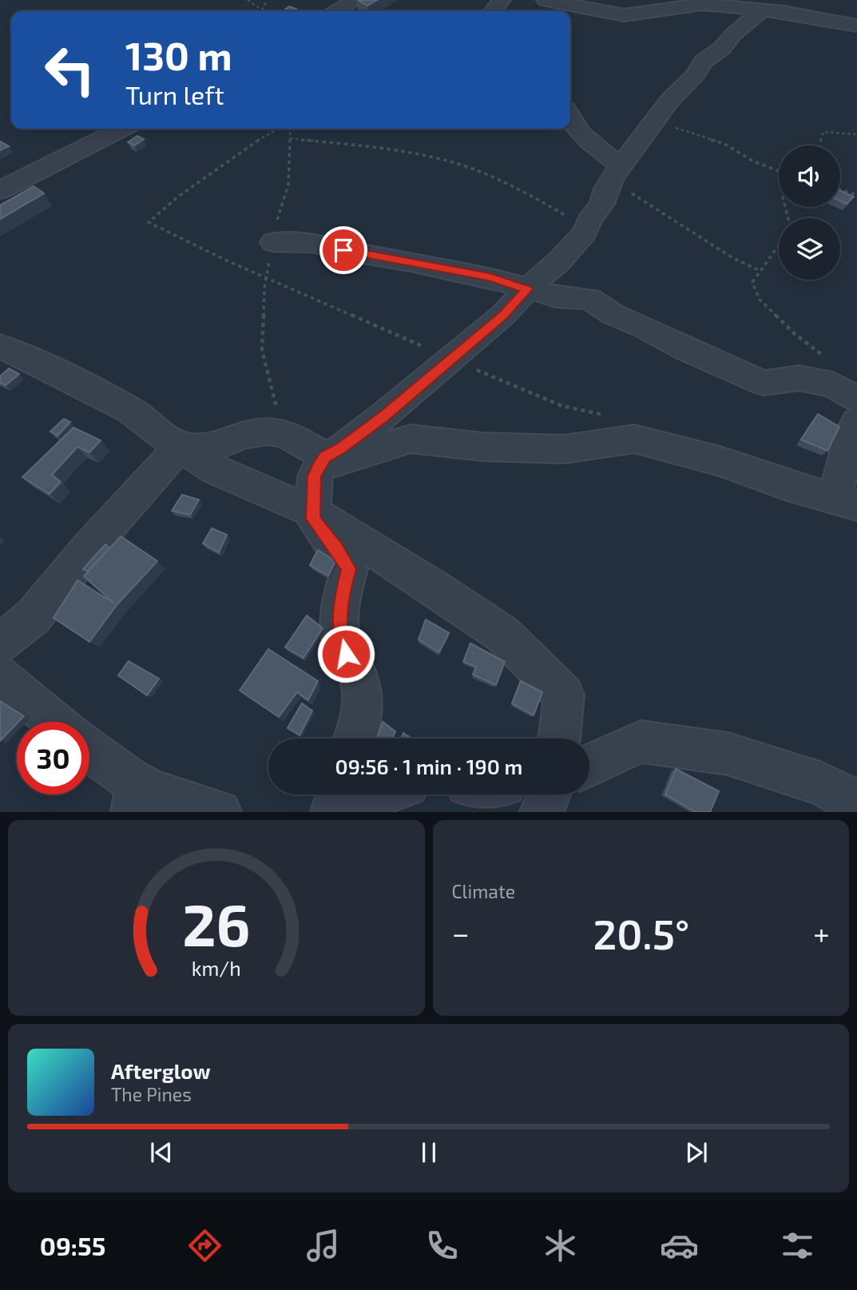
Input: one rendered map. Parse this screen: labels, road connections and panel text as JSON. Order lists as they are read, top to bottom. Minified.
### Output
{"page":{"turn":["130 m","Turn left"],"limit":"30","trip":"09:56 · 1 min · 190 m","tile":"Climate","heat":["−","20.5°","+"],"song":["Afterglow","The Pines"],"tabs":"09:55","gauge":["26","km/h"]}}
